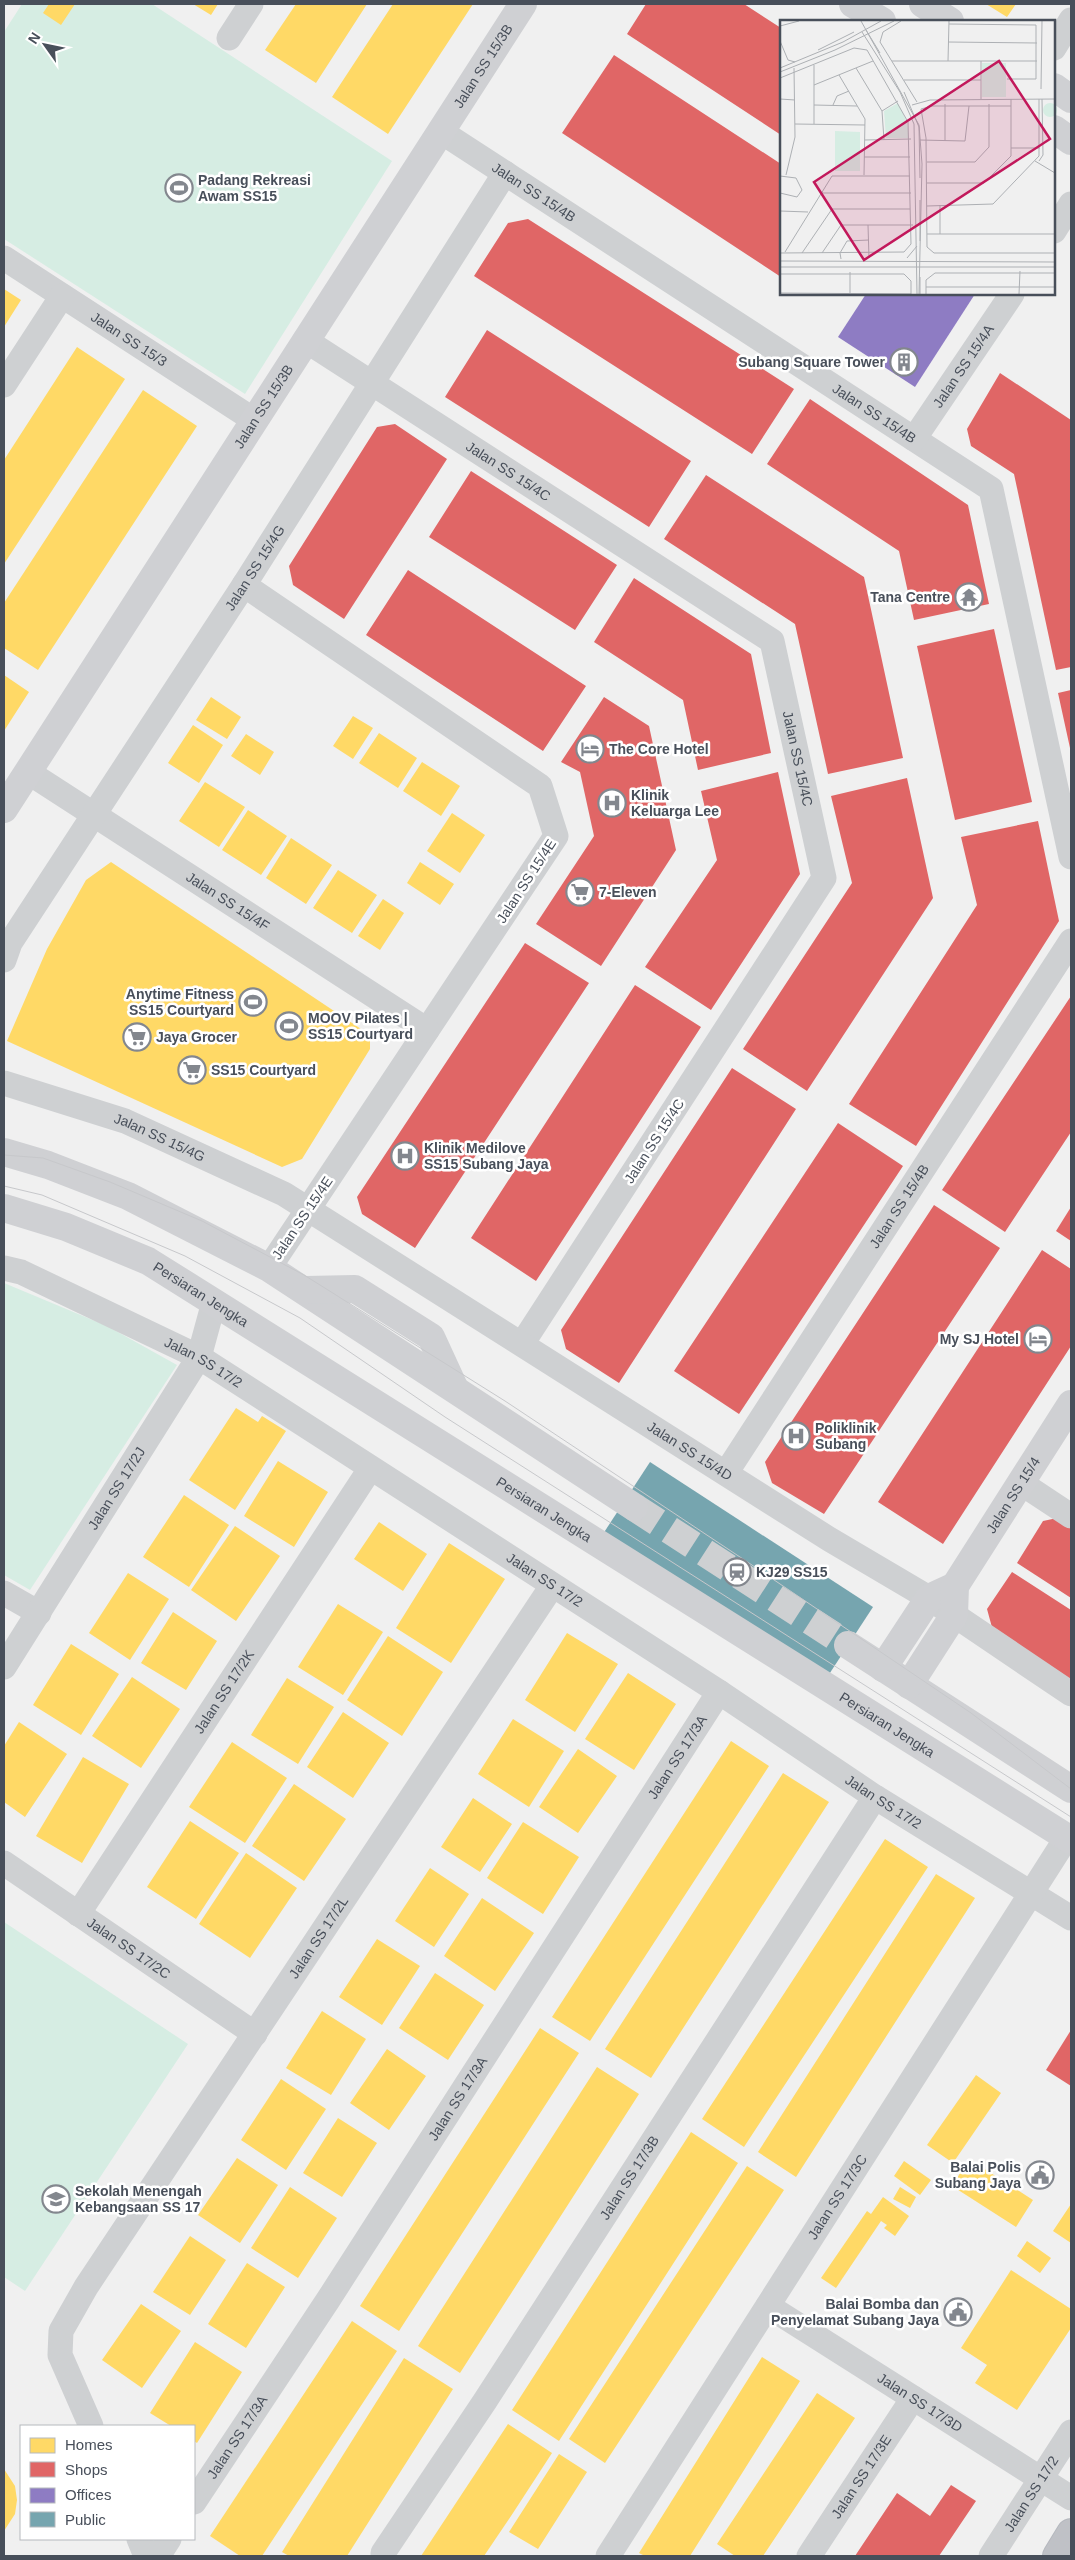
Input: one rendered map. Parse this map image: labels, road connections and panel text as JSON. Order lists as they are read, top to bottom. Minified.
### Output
{"streets":{"main road":["Jalan SS 15/3B","Persiaran Jengka","Jalan SS 15/4"],"street":["Jalan SS 15/4B","Jalan SS 15/3","Jalan SS 15/4A","Jalan SS 15/4C","Jalan SS 15/4G","Jalan SS 15/4E","Jalan SS 15/4F","Jalan SS 17/2","Jalan SS 15/4D","Jalan SS 17/2J","Jalan SS 17/2K","Jalan SS 17/3A","Jalan SS 17/2L","Jalan SS 17/2C","Jalan SS 17/3B","Jalan SS 17/3C","Jalan SS 17/3D","Jalan SS 17/3E"]},"crossings":[["Jalan SS 15/3B","Jalan SS 15/4B"],["Jalan SS 15/3B","Jalan SS 15/3"],["Jalan SS 15/3B","Jalan SS 15/4C"],["Jalan SS 15/3B","Jalan SS 15/4F"],["Jalan SS 15/4B","Jalan SS 15/4A"],["Jalan SS 15/4B","Jalan SS 15/4G"],["Jalan SS 15/4B","Jalan SS 15/4D"],["Jalan SS 15/4C","Jalan SS 15/4G"],["Jalan SS 15/4C","Jalan SS 15/4D"],["Jalan SS 15/4G","Jalan SS 15/4E"],["Jalan SS 15/4G","Jalan SS 15/4F"],["Jalan SS 15/4G","Jalan SS 15/4D"],["Jalan SS 15/4E","Jalan SS 15/4F"],["Jalan SS 15/4E","Jalan SS 15/4D"],["Persiaran Jengka","Jalan SS 17/2J"],["Persiaran Jengka","Jalan SS 17/3C"],["Jalan SS 17/2","Jalan SS 17/2J"],["Jalan SS 17/2","Jalan SS 17/2K"],["Jalan SS 17/2","Jalan SS 17/3A"],["Jalan SS 17/2","Jalan SS 17/2L"],["Jalan SS 17/2","Jalan SS 17/3B"],["Jalan SS 17/2","Jalan SS 17/3C"],["Jalan SS 17/2","Jalan SS 17/3D"],["Jalan SS 17/2K","Jalan SS 17/2C"],["Jalan SS 17/2L","Jalan SS 17/2C"],["Jalan SS 17/3C","Jalan SS 17/3D"],["Jalan SS 17/3D","Jalan SS 17/3E"]],"places":{"sports":["Padang Rekreasi Awam SS15","Anytime Fitness SS15 Courtyard","MOOV Pilates | SS15 Courtyard"],"building":["Subang Square Tower"],"temple":["Tana Centre"],"hotel":["The Core Hotel","My SJ Hotel"],"hospital":["Klinik Keluarga Lee","Klinik Medilove SS15 Subang Jaya","Poliklinik Subang"],"supermarket":["7-Eleven","Jaya Grocer","SS15 Courtyard"],"station":["KJ29 SS15"],"public building":["Balai Polis Subang Jaya","Balai Bomba dan Penyelamat Subang Jaya"],"school or university":["Sekolah Menengah Kebangsaan SS 17"]},"legend":["Homes","Shops","Offices","Public"],"north":"top left"}
